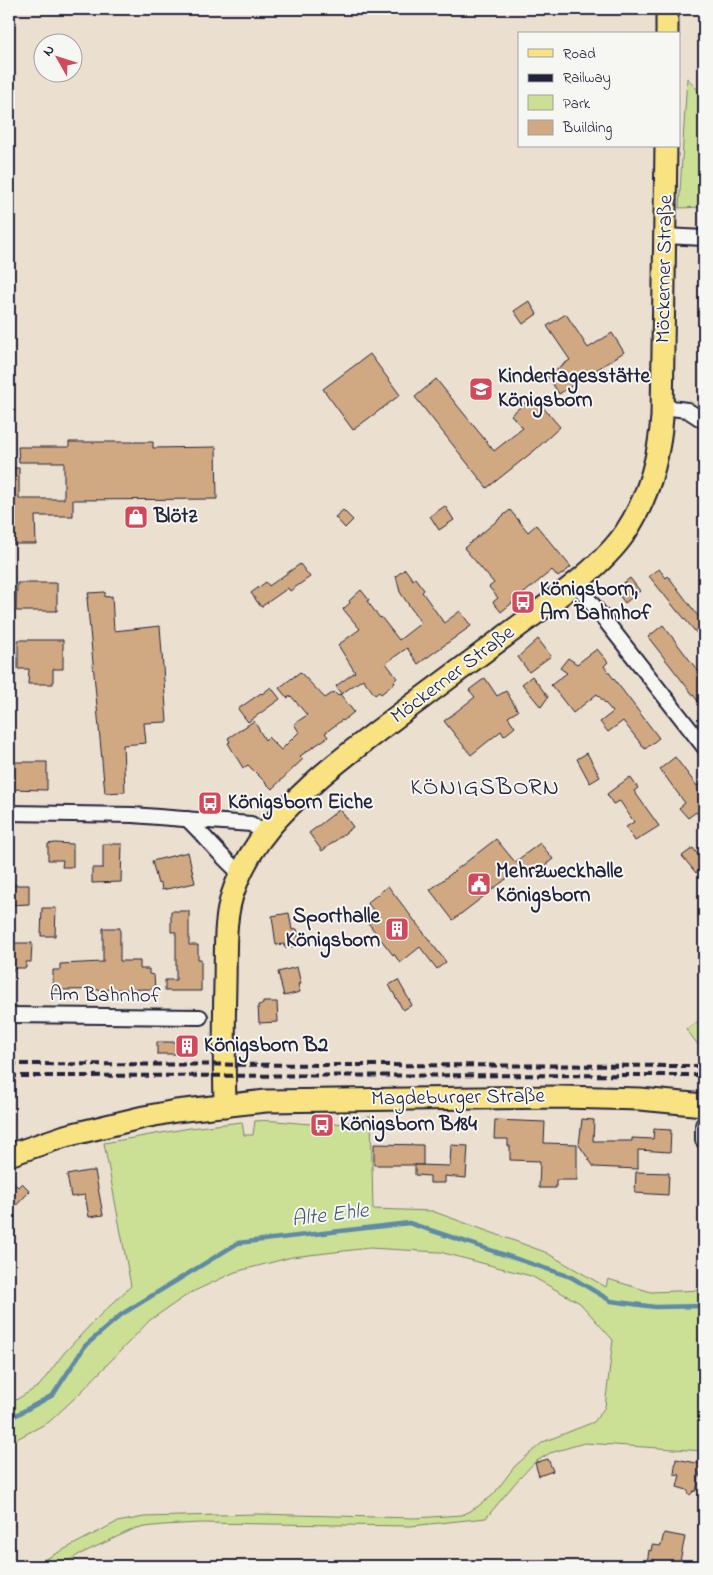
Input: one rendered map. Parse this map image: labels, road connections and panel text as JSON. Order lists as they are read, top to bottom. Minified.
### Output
{"streets":{"main road":["Möckerner Straße","Magdeburger Straße"],"street":["Am Bahnhof"]},"crossings":[["Möckerner Straße","Magdeburger Straße"]],"districts":["KÖNIGSBORN"],"water":["Alte Ehle"],"places":{"school or university":["Kindertagesstätte Königsborn"],"shop":["Blötz"],"bus stop":["Königsborn, Am Bahnhof","Königsborn Eiche","Königsborn B184"],"public building":["Mehrzweckhalle Königsborn"],"building":["Sporthalle Königsborn","Königsborn B2"]},"legend":["Road","Railway","Park","Building"],"north":"top left"}
